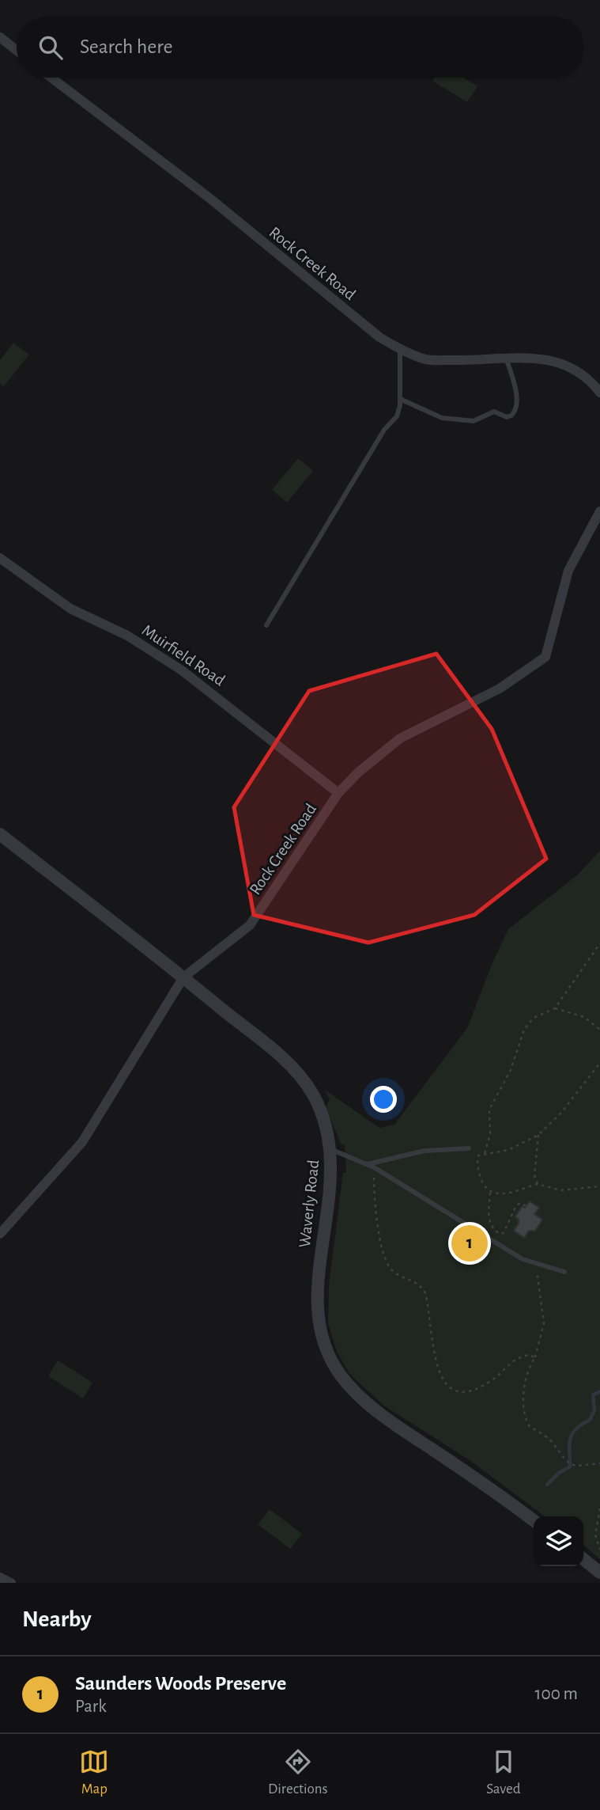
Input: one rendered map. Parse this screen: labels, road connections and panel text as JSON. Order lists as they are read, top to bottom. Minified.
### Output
{"streets":{"street":["Rock Creek Road","Muirfield Road","Waverly Road"]},"crossings":[["Rock Creek Road","Muirfield Road"],["Rock Creek Road","Waverly Road"]],"page":{"search":"Search here","pins":"1","heading":"Nearby","list":[{"mark":"1","name":"Saunders Woods Preserve","note":"Park","value":"100 m"}],"nav":["Map","Directions","Saved"]}}
